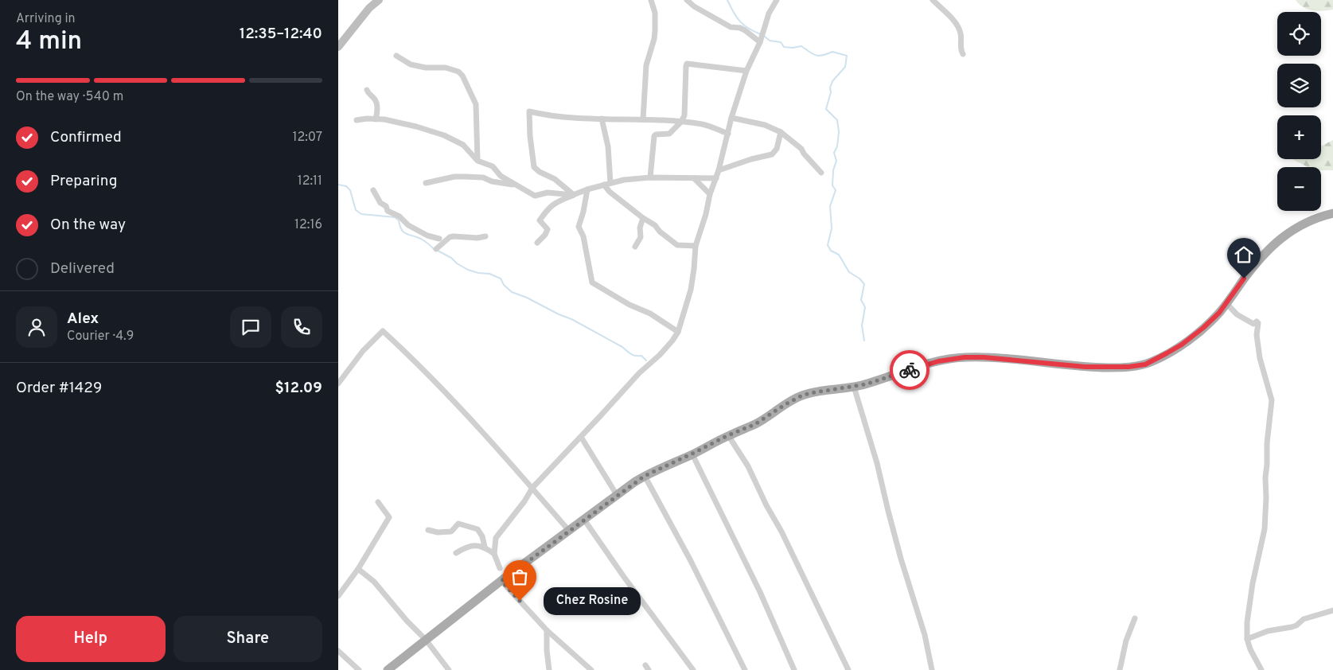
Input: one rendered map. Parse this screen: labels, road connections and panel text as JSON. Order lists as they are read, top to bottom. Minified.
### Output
{"places":["Chez Rosine"],"page":{"heading":["4 min","Arriving in","12:35–12:40"],"panel":["Alex","Courier · 4.9","Order #1429","$12.09"],"map_buttons":["+","−"],"bar":"On the way · 540 m","list":[["Confirmed","12:07"],["Preparing","12:11"],["On the way","12:16"],"Delivered"],"bubble":"Chez Rosine","buttons":["Help","Share"]}}
